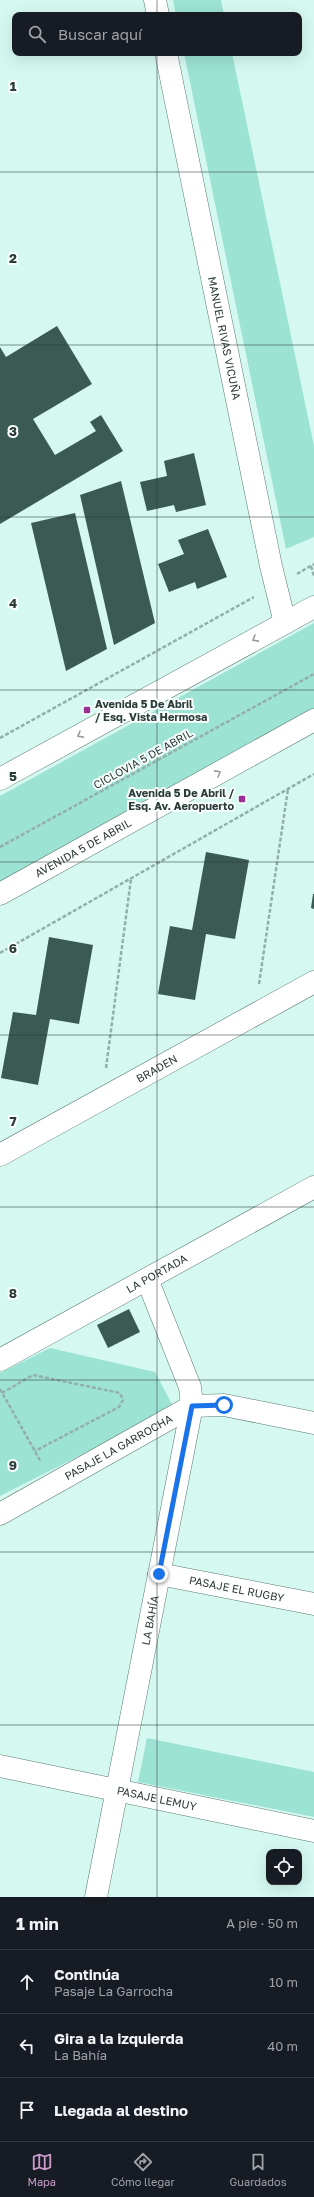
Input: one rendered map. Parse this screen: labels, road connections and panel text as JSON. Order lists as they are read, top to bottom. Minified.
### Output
{"streets":{"street":["MANUEL RIVAS VICUÑA","AVENIDA 5 DE ABRIL","BRADEN","LA PORTADA","PASAJE LA GARROCHA","PASAJE EL RUGBY","LA BAHÍA","PASAJE LEMUY"],"path":["CICLOVIA 5 DE ABRIL"]},"crossings":[["LA PORTADA","LA BAHÍA"],["PASAJE LA GARROCHA","LA BAHÍA"],["PASAJE EL RUGBY","LA BAHÍA"],["LA BAHÍA","PASAJE LEMUY"]],"places":{"transit":["Avenida 5 De Abril / Esq. Vista Hermosa","Avenida 5 De Abril / Esq. Av. Aeropuerto"]},"page":{"search":"Buscar aquí","heading":["1 min","A pie · 50 m"],"list":[["Continúa","Pasaje La Garrocha","10 m"],["Gira a la izquierda","La Bahía","40 m"],"Llegada al destino"],"nav":["Mapa","Cómo llegar","Guardados"]},"grid":{"rows":["1","2","3","4","5","6","7","8","9"]}}
